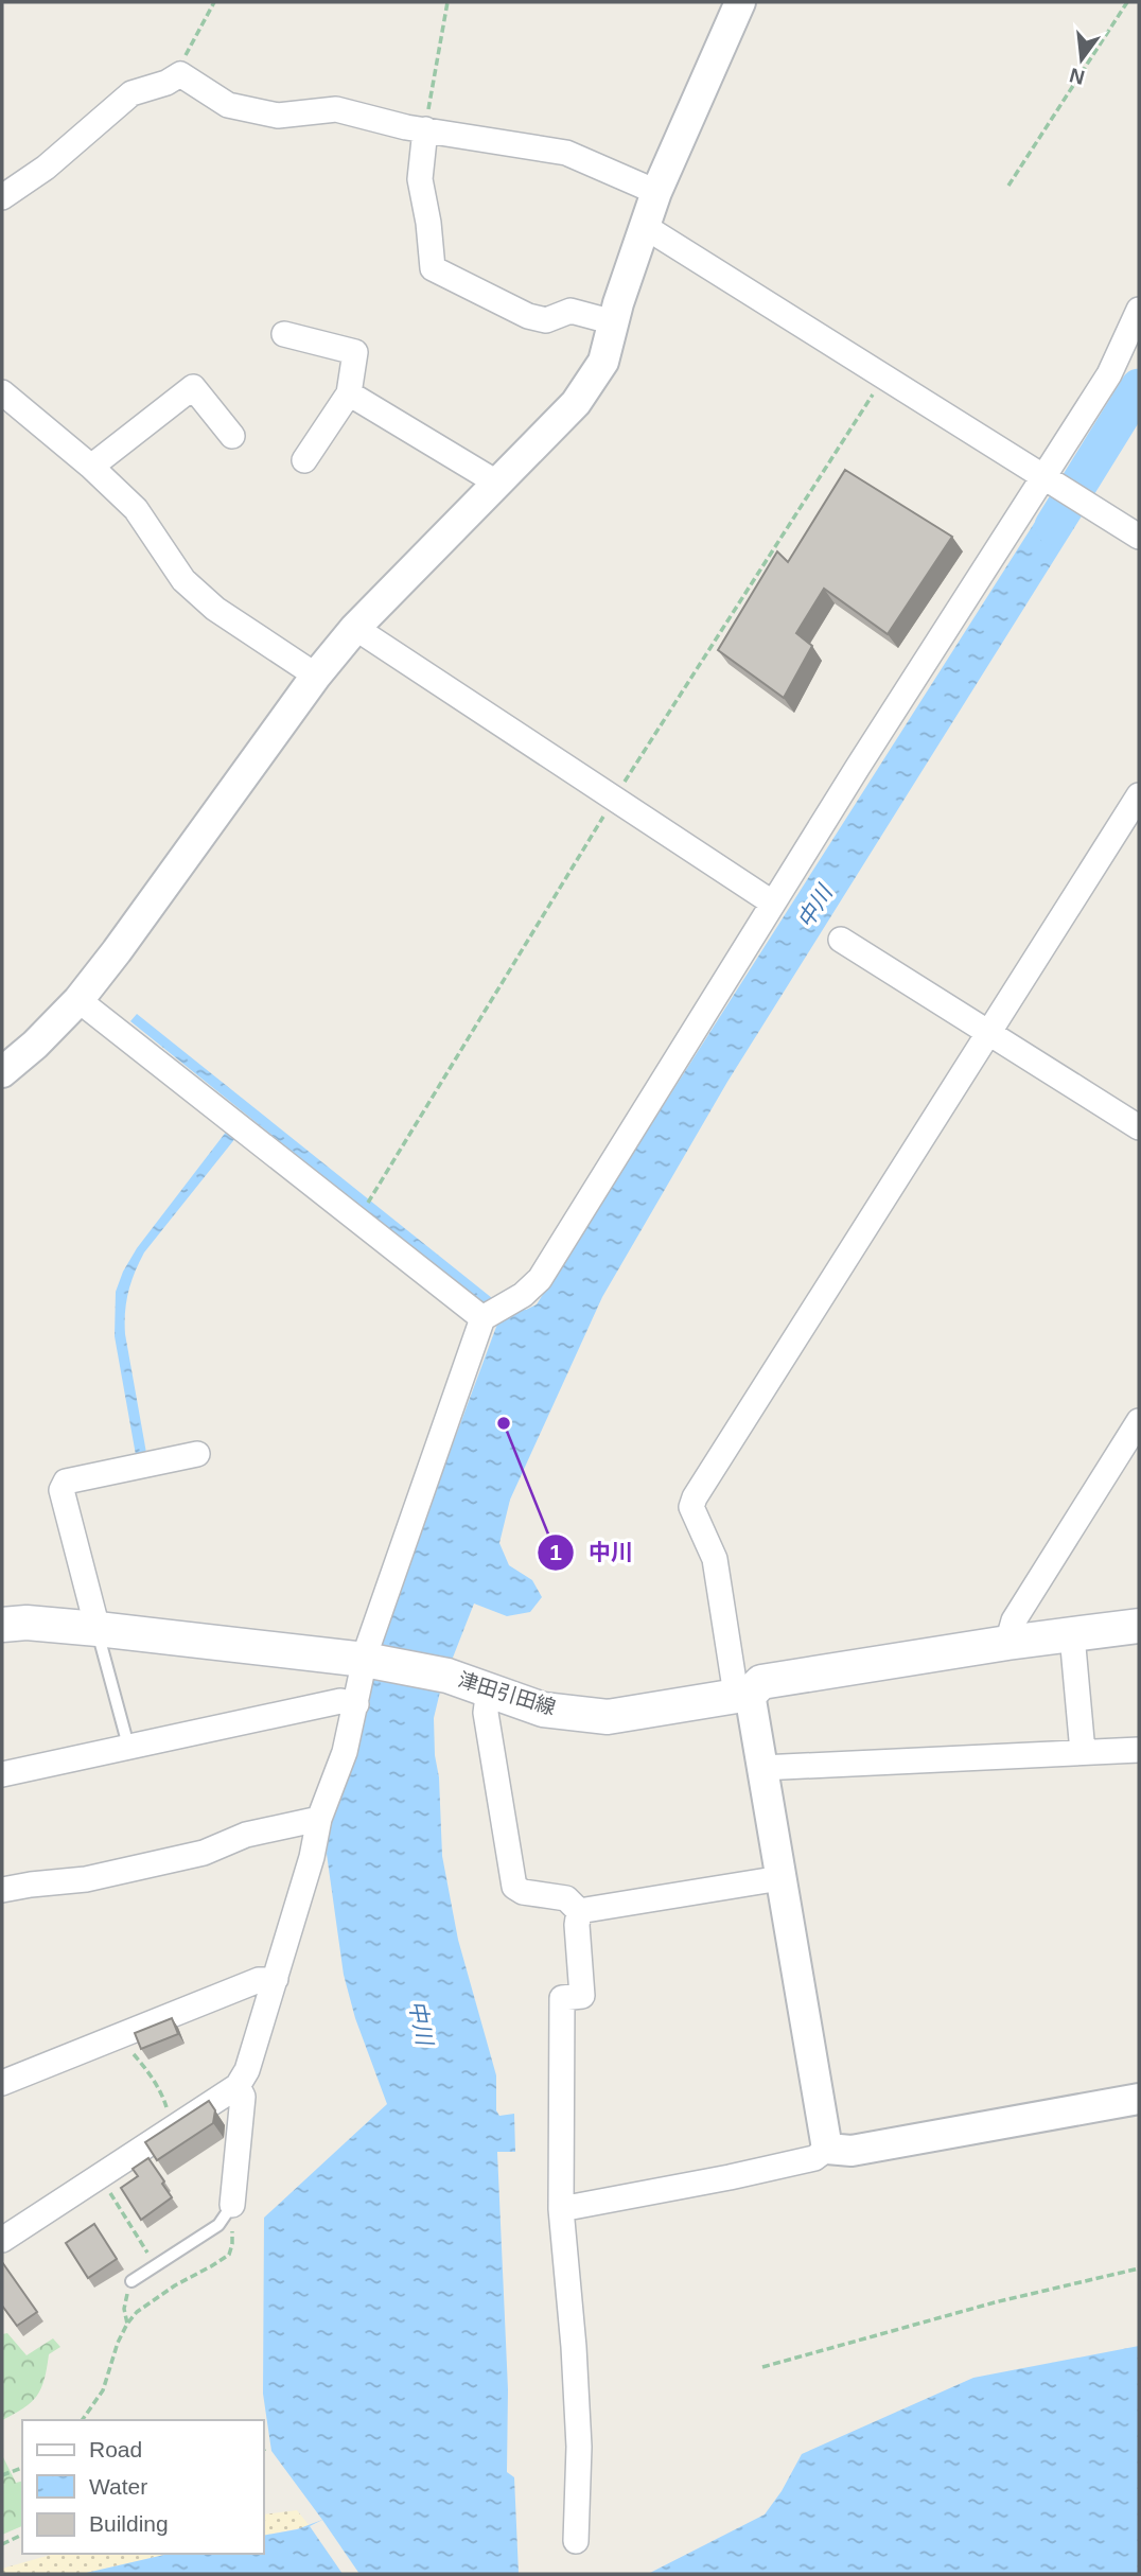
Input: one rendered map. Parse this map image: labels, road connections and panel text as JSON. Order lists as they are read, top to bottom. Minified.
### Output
{"streets":{"main road":["津田引田線"]},"water":["中川"],"places":["中川"],"legend":["Road","Water","Building"],"north":"bottom"}
